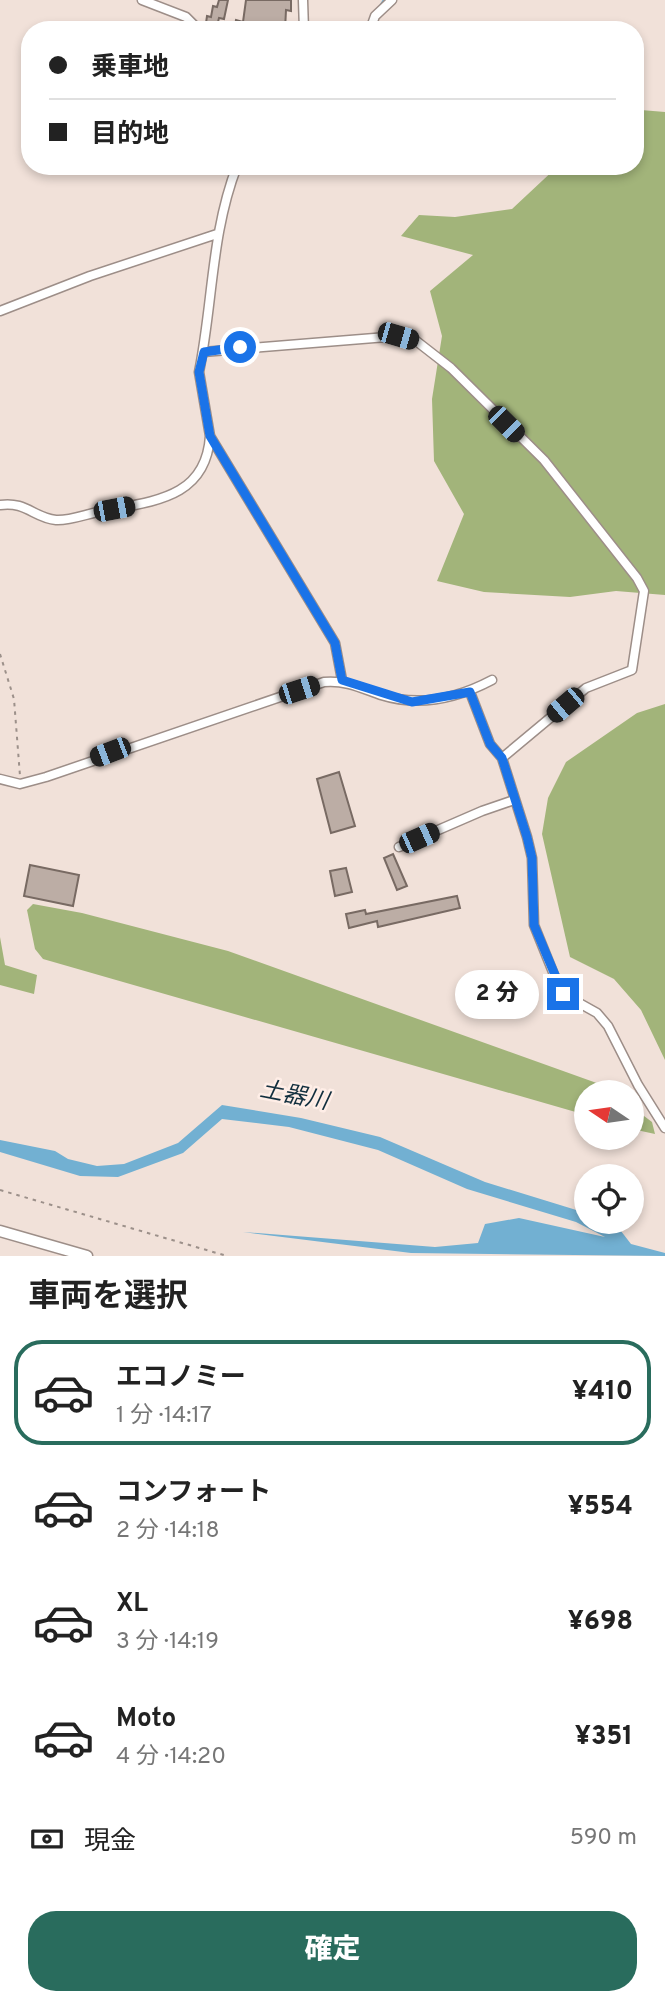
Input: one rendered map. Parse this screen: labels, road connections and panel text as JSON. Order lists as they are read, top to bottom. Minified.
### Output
{"water":["土器川"],"north":"left","page":{"banner":["乗車地","目的地"],"bubble":"2 分","heading":"車両を選択","list":[{"name":"エコノミー","note":"1 分 · 14:17","value":"¥410"},{"name":"コンフォート","note":"2 分 · 14:18","value":"¥554"},{"name":"XL","note":"3 分 · 14:19","value":"¥698"},{"name":"Moto","note":"4 分 · 14:20","value":"¥351"}],"pay":["現金","590 m"],"buttons":"確定"}}
